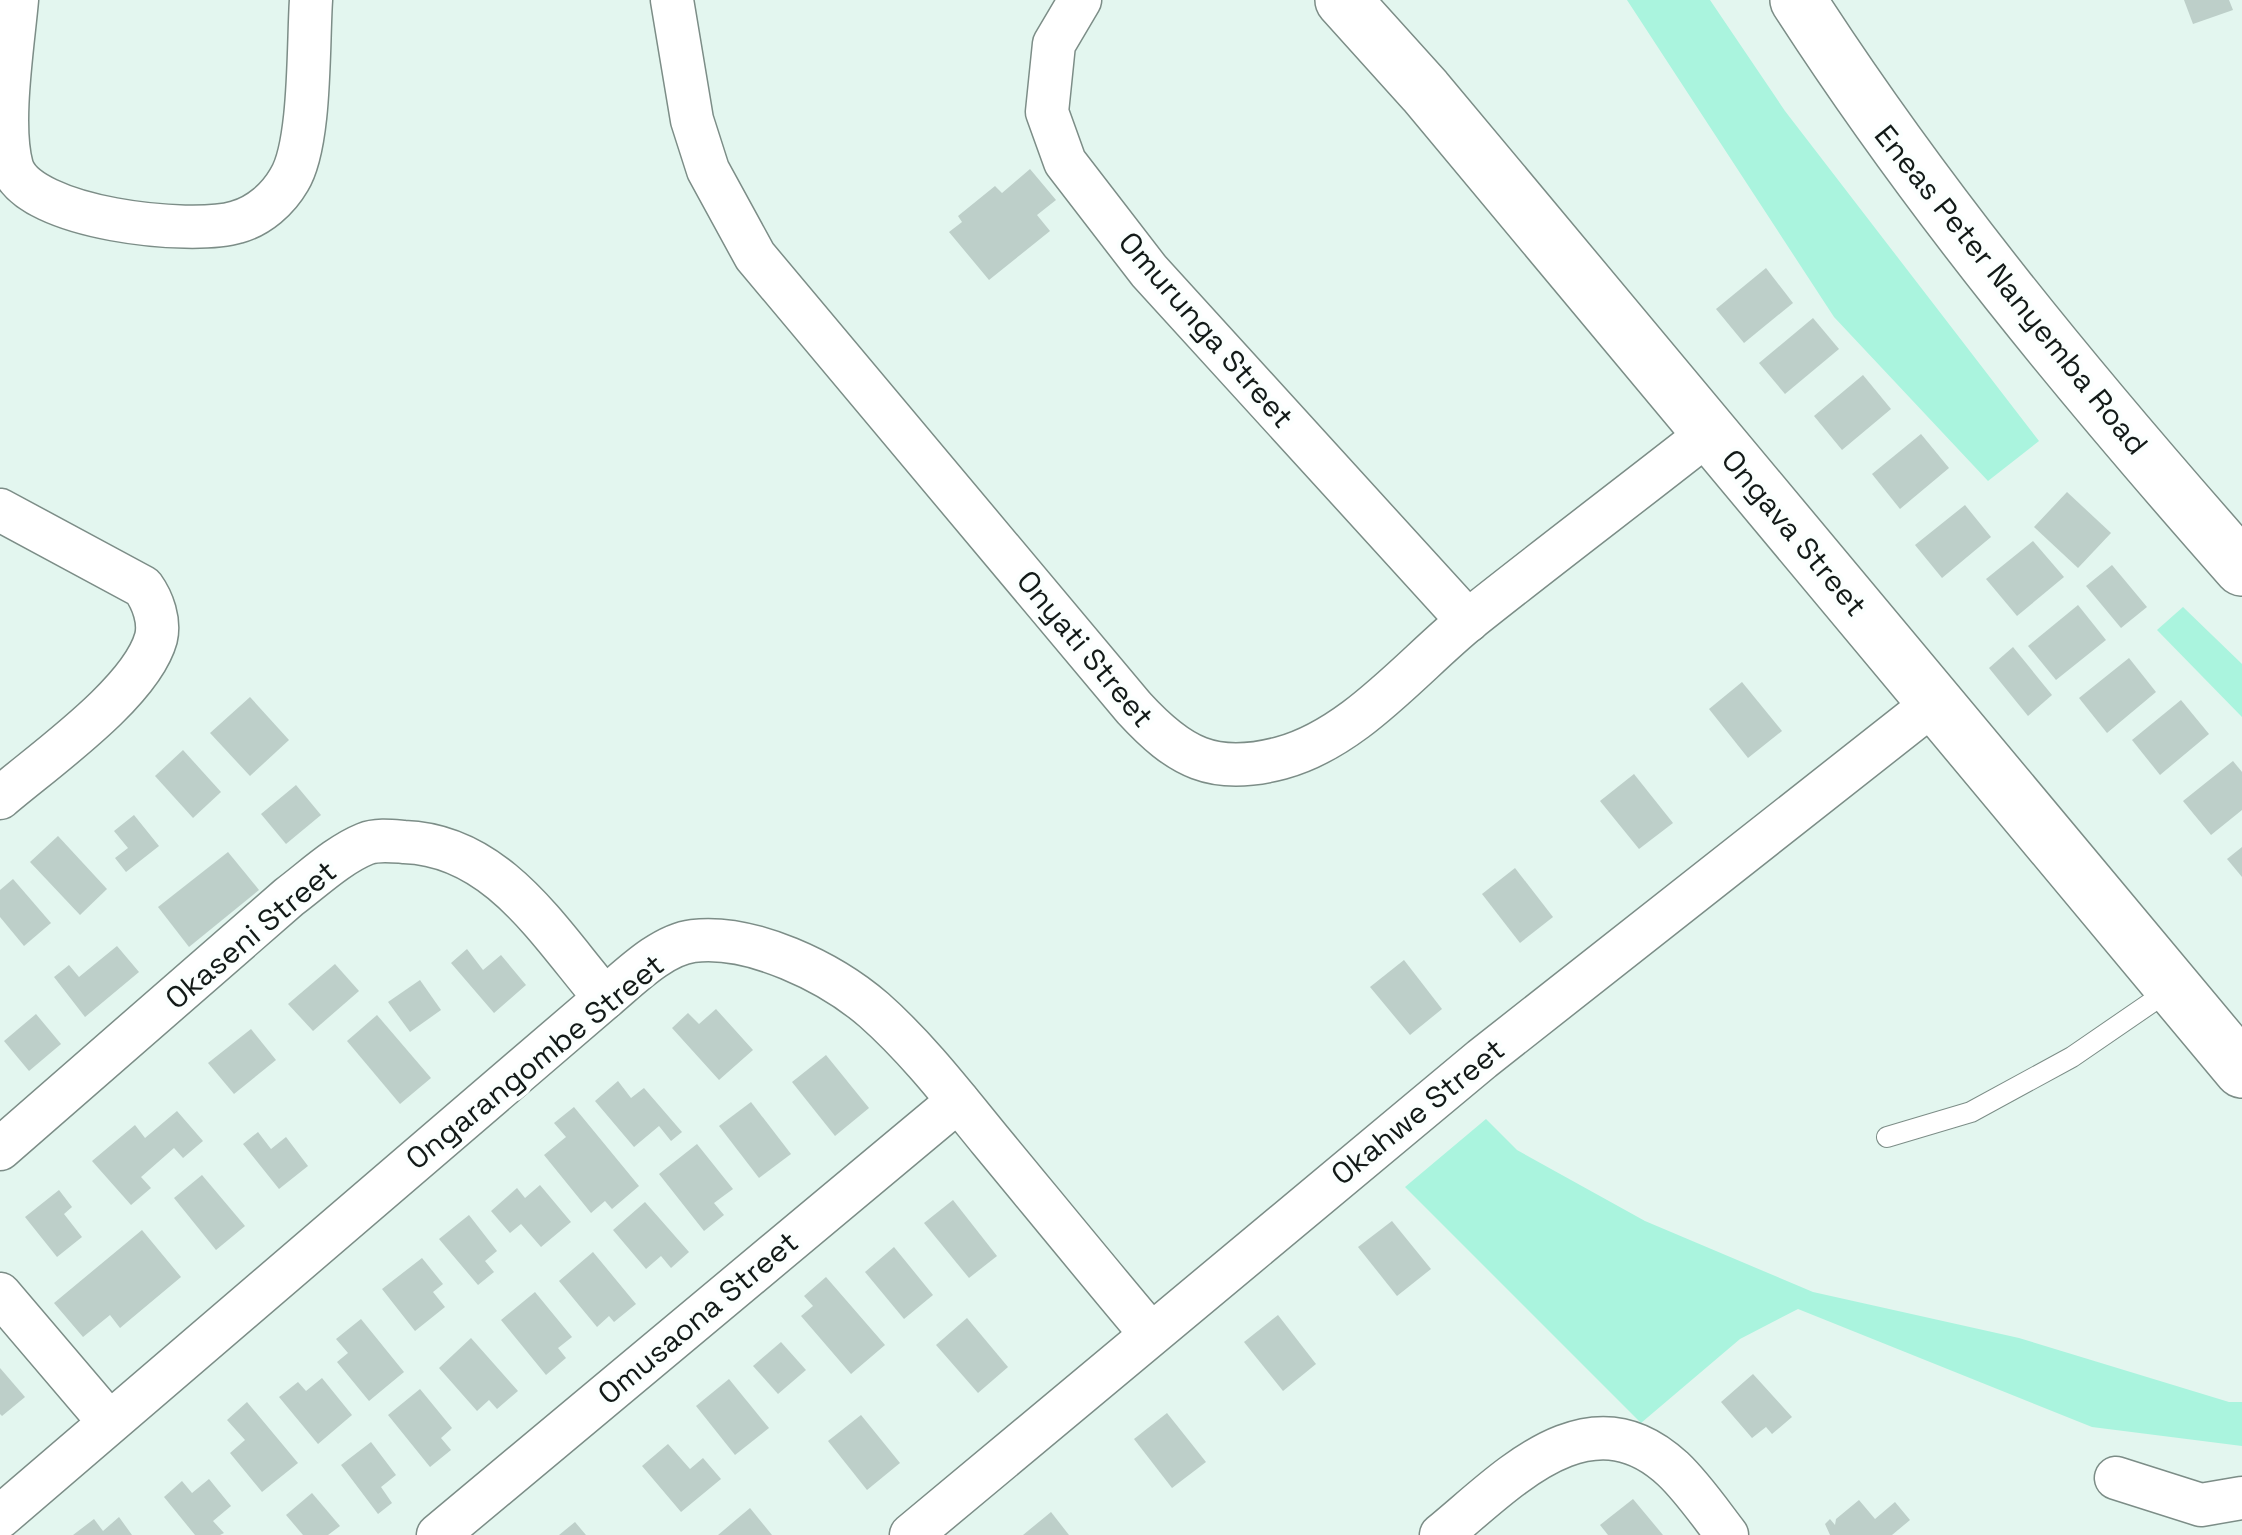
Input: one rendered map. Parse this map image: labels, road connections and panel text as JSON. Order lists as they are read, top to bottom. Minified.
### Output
{"streets":{"street":["Eneas Peter Nanyemba Road","Omurunga Street","Ongava Street","Onyati Street","Okaseni Street","Ongarangombe Street","Okahwe Street","Omusaona Street"]},"crossings":[["Omurunga Street","Onyati Street"],["Ongava Street","Onyati Street"],["Ongava Street","Okahwe Street"],["Okaseni Street","Ongarangombe Street"],["Ongarangombe Street","Okahwe Street"],["Ongarangombe Street","Omusaona Street"]]}
